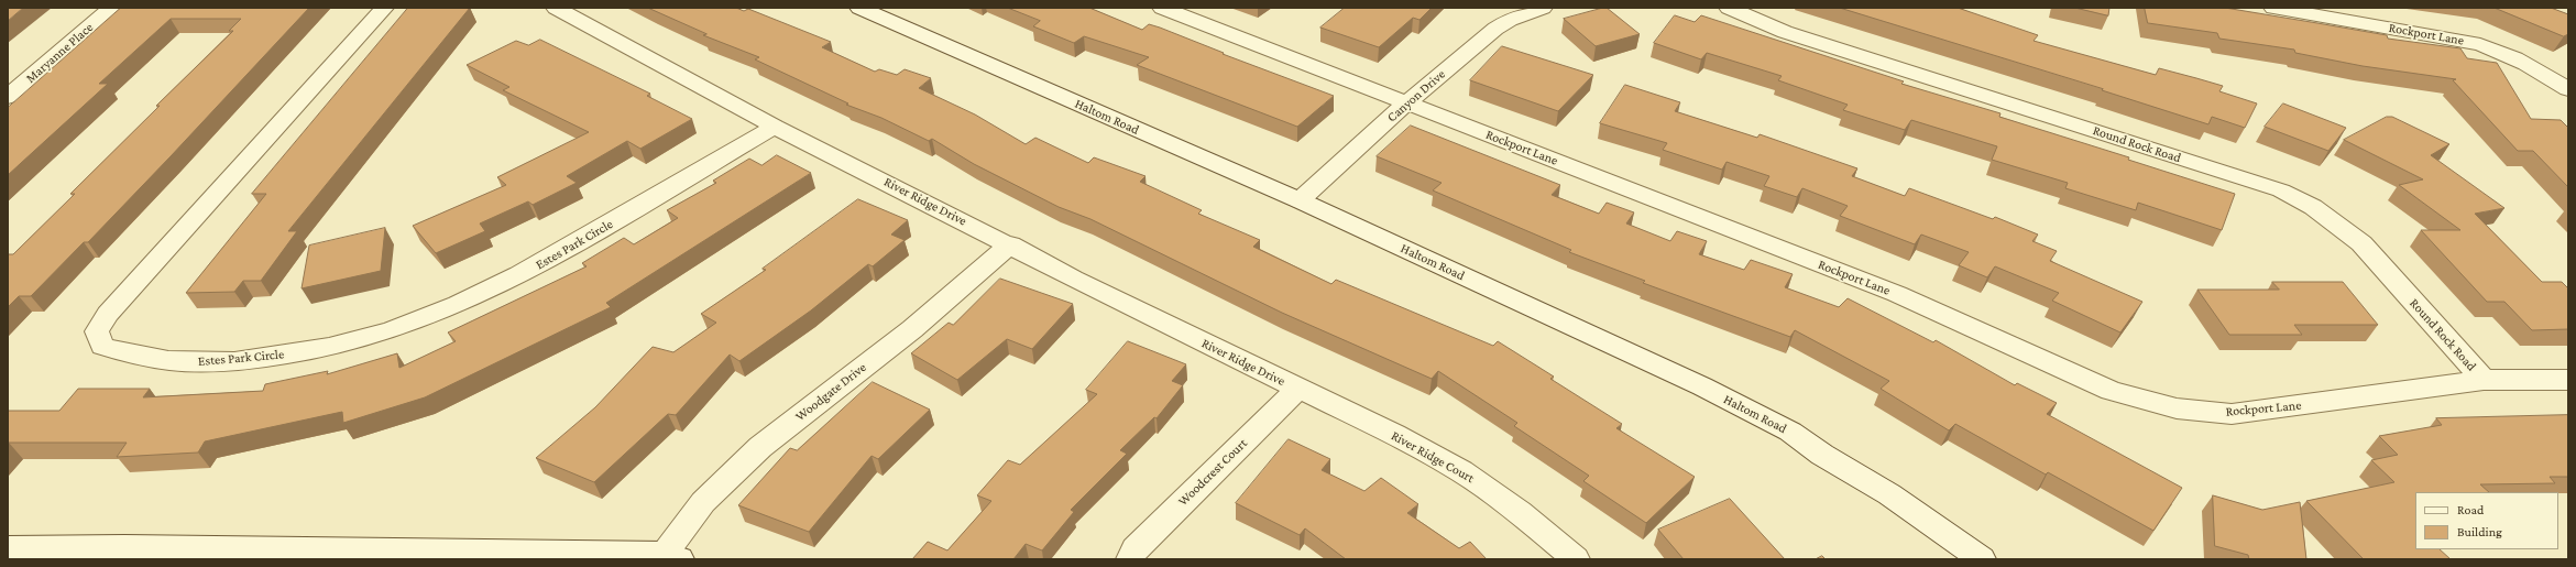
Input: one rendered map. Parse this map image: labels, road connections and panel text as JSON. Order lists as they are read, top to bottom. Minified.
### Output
{"streets":{"street":["Rockport Lane","Maryanne Place","Canyon Drive","Haltom Road","Round Rock Road","River Ridge Drive","Estes Park Circle","Woodgate Drive","River Ridge Court","Woodcrest Court"]},"crossings":[["Rockport Lane","Canyon Drive"],["Rockport Lane","Round Rock Road"],["Canyon Drive","Haltom Road"],["River Ridge Drive","Estes Park Circle"],["River Ridge Drive","Woodgate Drive"],["River Ridge Drive","River Ridge Court"],["River Ridge Drive","Woodcrest Court"],["River Ridge Court","Woodcrest Court"]],"legend":["Road","Building"]}
